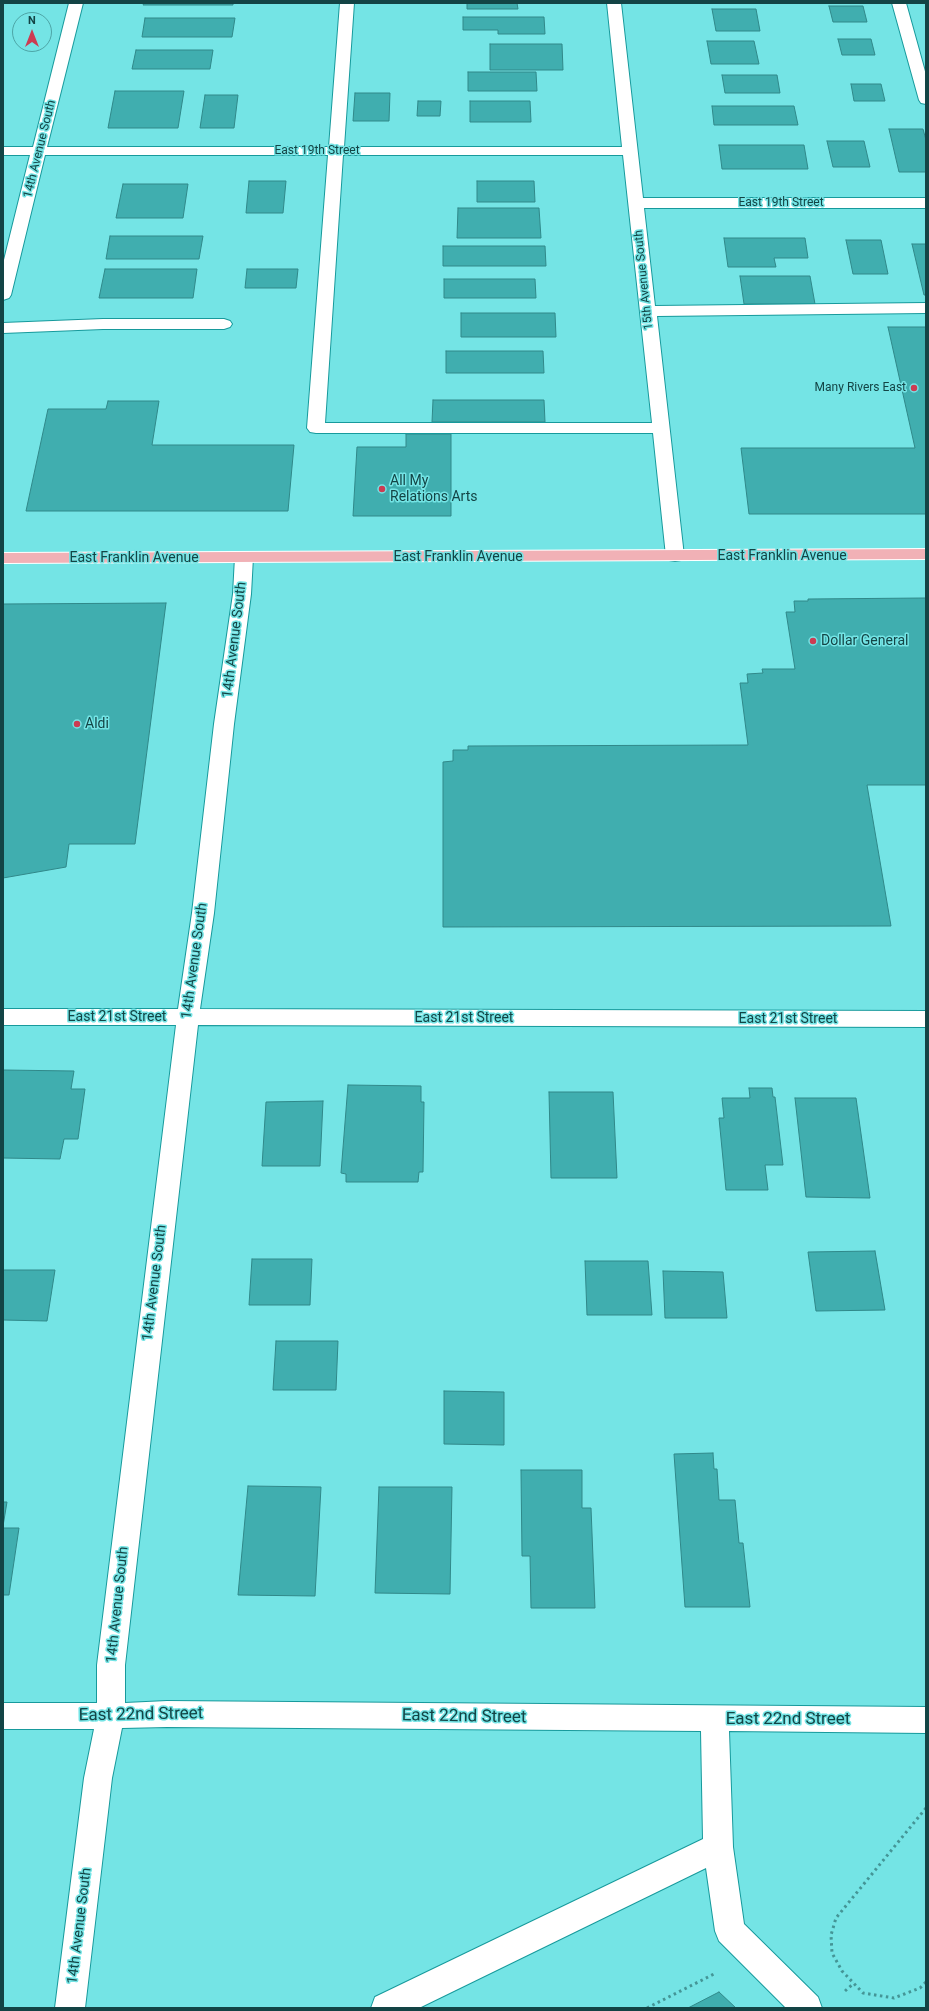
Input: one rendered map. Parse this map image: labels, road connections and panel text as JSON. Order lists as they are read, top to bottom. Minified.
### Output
{"streets":{"main road":["East Franklin Avenue"],"street":["14th Avenue South","East 19th Street","15th Avenue South","East 21st Street","East 22nd Street"]},"crossings":[["14th Avenue South","East 19th Street"],["14th Avenue South","East Franklin Avenue"],["14th Avenue South","East 21st Street"],["14th Avenue South","East 22nd Street"],["East 19th Street","15th Avenue South"],["15th Avenue South","East Franklin Avenue"]],"places":["Many Rivers East","All My Relations Arts","Dollar General","Aldi"],"north":"top"}
